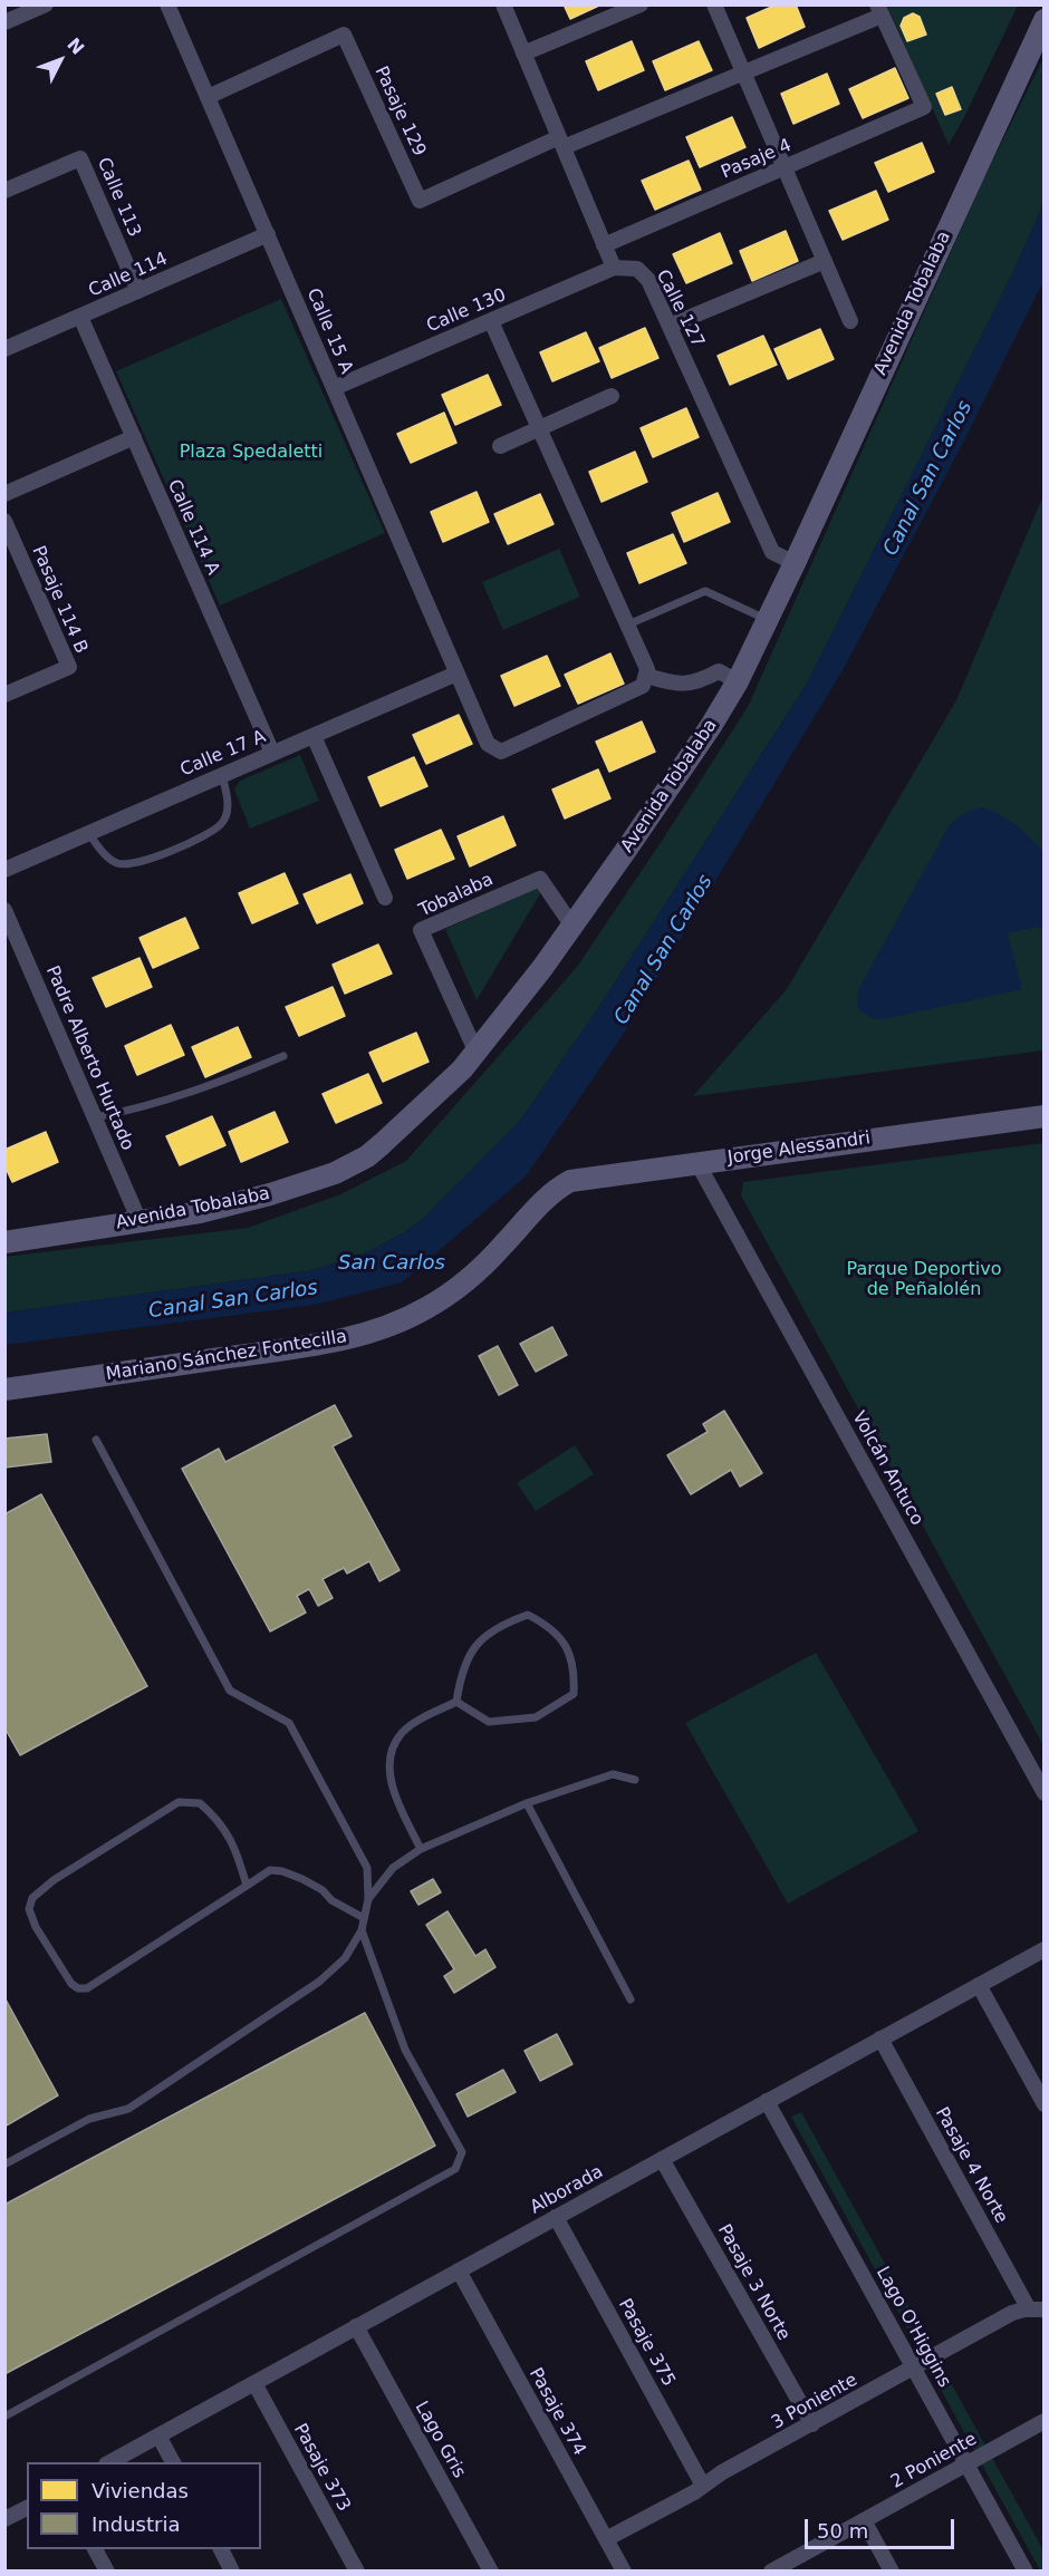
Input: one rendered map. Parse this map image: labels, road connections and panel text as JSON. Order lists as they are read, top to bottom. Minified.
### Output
{"streets":{"main road":["Avenida Tobalaba","Jorge Alessandri","Mariano Sánchez Fontecilla"],"street":["Pasaje 129","Pasaje 4","Calle 113","Calle 114","Calle 127","Calle 130","Calle 15 A","Calle 114 A","Pasaje 114 B","Calle 17 A","Tobalaba","Padre Alberto Hurtado","Volcán Antuco","Pasaje 4 Norte","Alborada","Pasaje 3 Norte","Lago O'Higgins","Pasaje 375","3 Poniente","Pasaje 374","Lago Gris","2 Poniente","Pasaje 373"]},"crossings":[["Pasaje 129","Pasaje 4"],["Pasaje 129","Calle 15 A"],["Calle 113","Calle 114"],["Calle 114","Calle 15 A"],["Calle 114","Calle 114 A"],["Avenida Tobalaba","Calle 127"],["Avenida Tobalaba","Tobalaba"],["Avenida Tobalaba","Padre Alberto Hurtado"],["Calle 127","Calle 130"],["Calle 130","Calle 15 A"],["Calle 15 A","Calle 17 A"],["Calle 114 A","Calle 17 A"],["Jorge Alessandri","Mariano Sánchez Fontecilla"],["Jorge Alessandri","Volcán Antuco"],["Pasaje 4 Norte","Alborada"],["Pasaje 4 Norte","3 Poniente"],["Alborada","Pasaje 3 Norte"],["Alborada","Lago O'Higgins"],["Alborada","Pasaje 375"],["Alborada","Pasaje 374"],["Alborada","Lago Gris"],["Alborada","Pasaje 373"],["Pasaje 3 Norte","3 Poniente"],["Lago O'Higgins","3 Poniente"],["Lago O'Higgins","2 Poniente"],["Pasaje 375","3 Poniente"],["3 Poniente","Pasaje 374"]],"water":["Canal San Carlos","San Carlos"],"parks":["Plaza Spedaletti","Parque Deportivo de Peñalolén"],"legend":["Viviendas","Industria"],"scale_bar":"50 m","north":"top right"}
